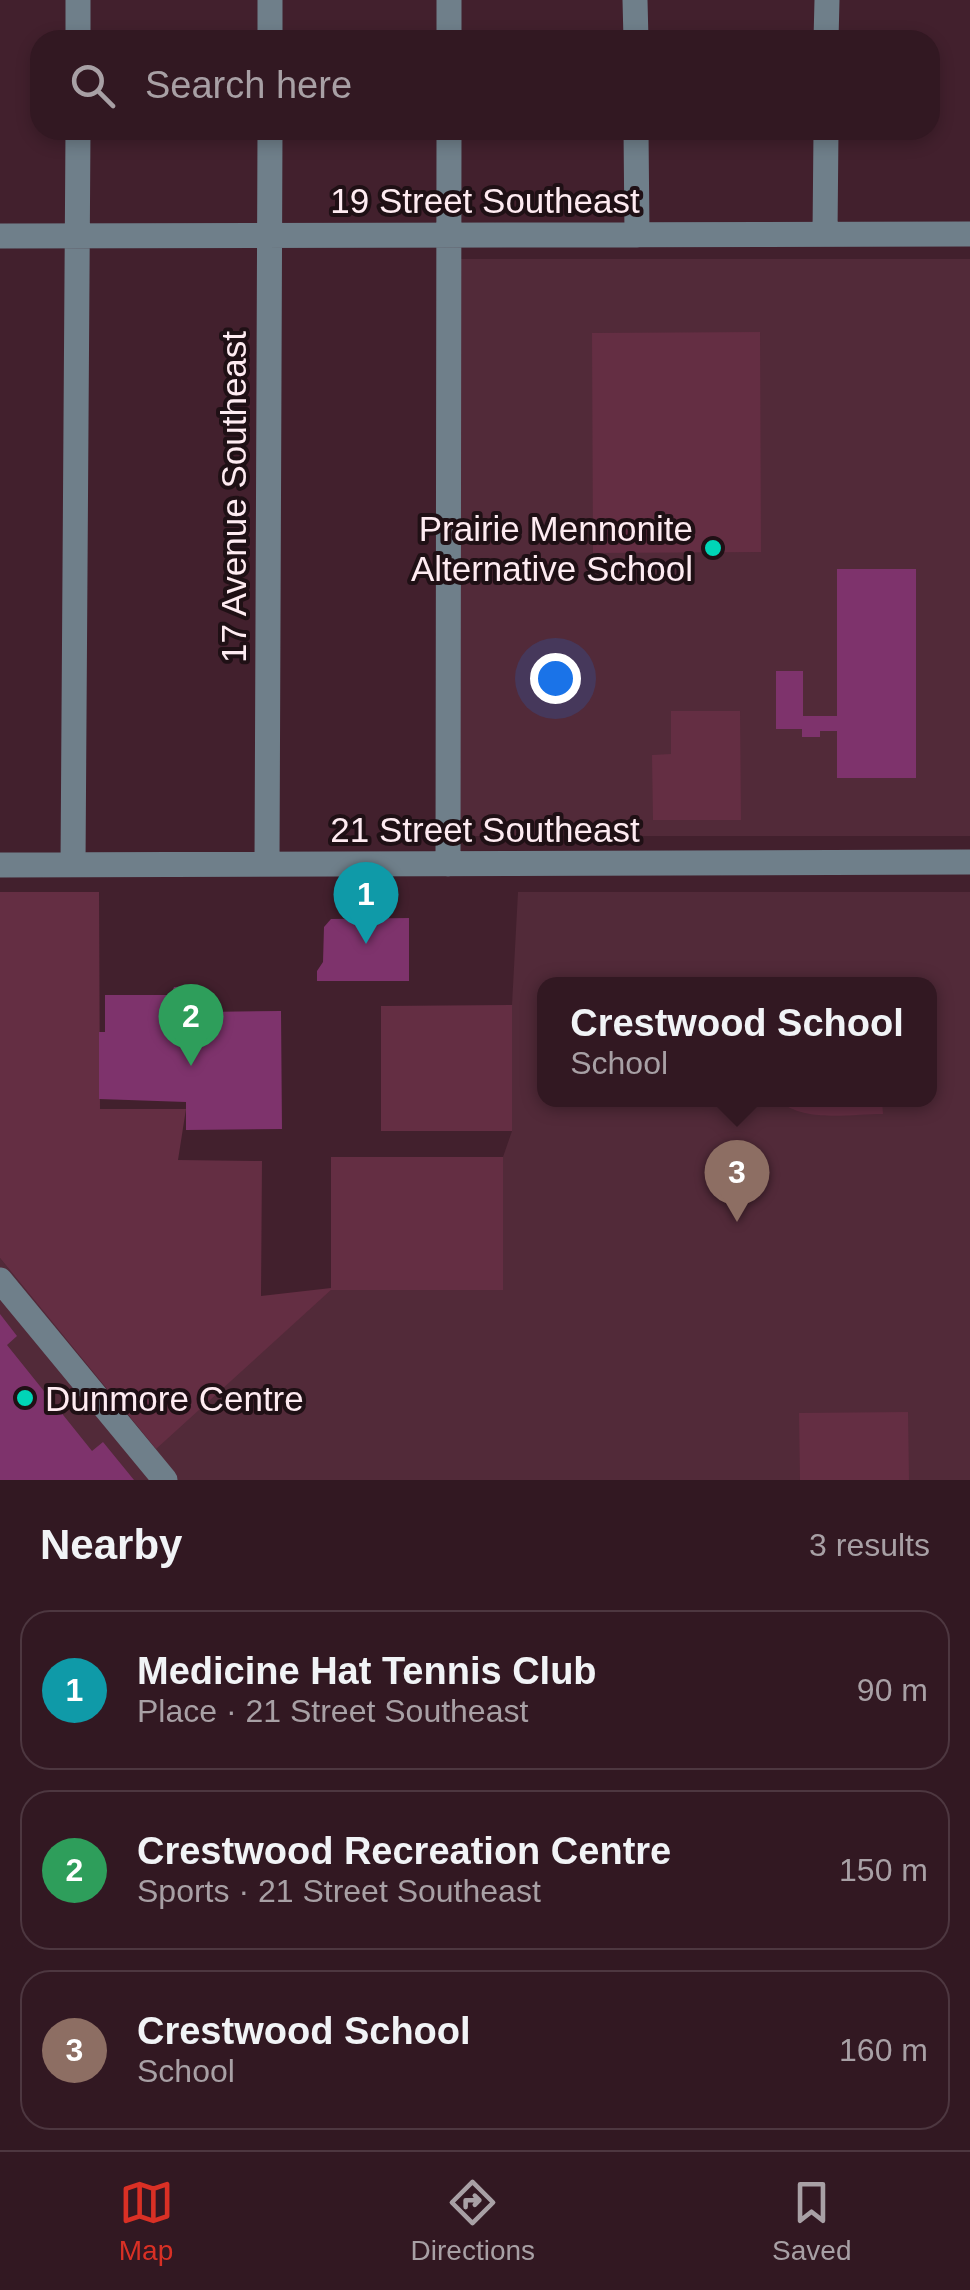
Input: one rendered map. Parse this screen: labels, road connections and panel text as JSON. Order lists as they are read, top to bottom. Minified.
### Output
{"streets":{"street":["19 Street Southeast","17 Avenue Southeast","21 Street Southeast"]},"crossings":[["19 Street Southeast","17 Avenue Southeast"],["17 Avenue Southeast","21 Street Southeast"]],"places":["Prairie Mennonite Alternative School","Dunmore Centre"],"page":{"search":"Search here","pins":["1","2","3"],"popup":["Crestwood School","School"],"heading":["Nearby","3 results"],"list":[{"mark":"1","name":"Medicine Hat Tennis Club","note":"Place · 21 Street Southeast","value":"90 m"},{"mark":"2","name":"Crestwood Recreation Centre","note":"Sports · 21 Street Southeast","value":"150 m"},{"mark":"3","name":"Crestwood School","note":"School","value":"160 m"}],"nav":["Map","Directions","Saved"]}}
